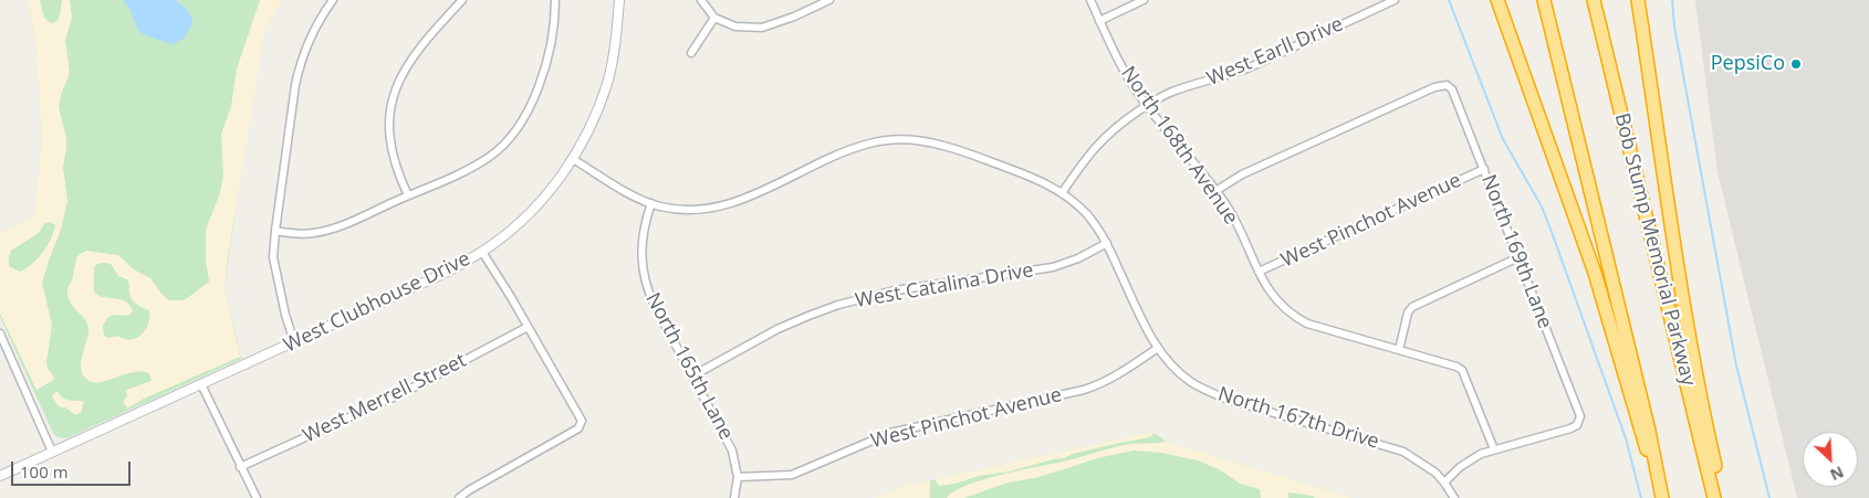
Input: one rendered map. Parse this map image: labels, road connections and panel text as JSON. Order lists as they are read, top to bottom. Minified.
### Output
{"streets":{"highway":["Bob Stump Memorial Parkway"],"street":["West Earll Drive","North 168th Avenue","West Pinchot Avenue","North 169th Lane","West Catalina Drive","West Clubhouse Drive","North 165th Lane","West Merrell Street","North 167th Drive"]},"crossings":[["West Earll Drive","North 168th Avenue"],["West Earll Drive","North 167th Drive"],["North 168th Avenue","West Pinchot Avenue"],["North 168th Avenue","North 169th Lane"],["West Pinchot Avenue","North 169th Lane"],["West Pinchot Avenue","North 165th Lane"],["West Pinchot Avenue","North 167th Drive"],["West Catalina Drive","North 165th Lane"],["West Catalina Drive","North 167th Drive"]],"places":["PepsiCo"],"scale_bar":"100 m","north":"bottom right"}
